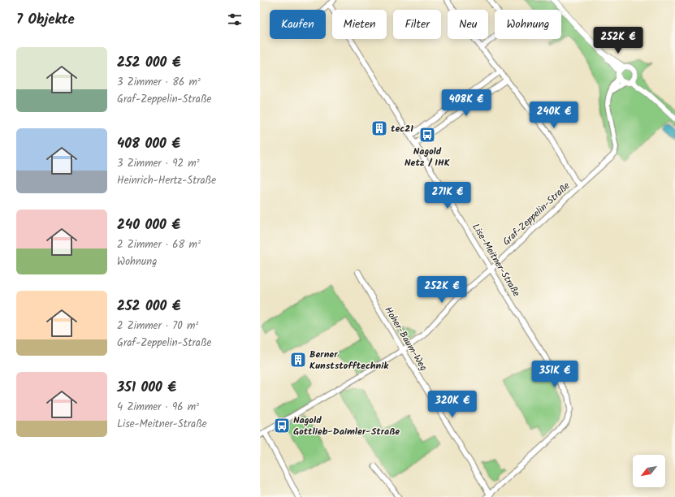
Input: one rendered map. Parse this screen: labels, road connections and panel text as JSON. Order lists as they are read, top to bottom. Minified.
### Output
{"streets":{"street":["Graf-Zeppelin-Straße","Lise-Meitner-Straße","Hoher-Baum-Weg"]},"crossings":[["Graf-Zeppelin-Straße","Lise-Meitner-Straße"],["Graf-Zeppelin-Straße","Hoher-Baum-Weg"],["Lise-Meitner-Straße","Hoher-Baum-Weg"]],"places":{"building":["tec21","Berner Kunststofftechnik"],"bus stop":["Nagold Netz / IHK","Nagold Gottlieb-Daimler-Straße"]},"north":"bottom left","page":{"heading":"7 Objekte","chip":["Kaufen","Mieten","Filter","Neu","Wohnung"],"price":["252K €","408K €","240K €","271K €","252K €","351K €","320K €"],"list":[{"name":"252 000 €","note":"3 Zimmer · 86 m² · Graf-Zeppelin-Straße"},{"name":"408 000 €","note":"3 Zimmer · 92 m² · Heinrich-Hertz-Straße"},{"name":"240 000 €","note":"2 Zimmer · 68 m² · Wohnung"},{"name":"252 000 €","note":"2 Zimmer · 70 m² · Graf-Zeppelin-Straße"},{"name":"351 000 €","note":"4 Zimmer · 96 m² · Lise-Meitner-Straße"}]}}
